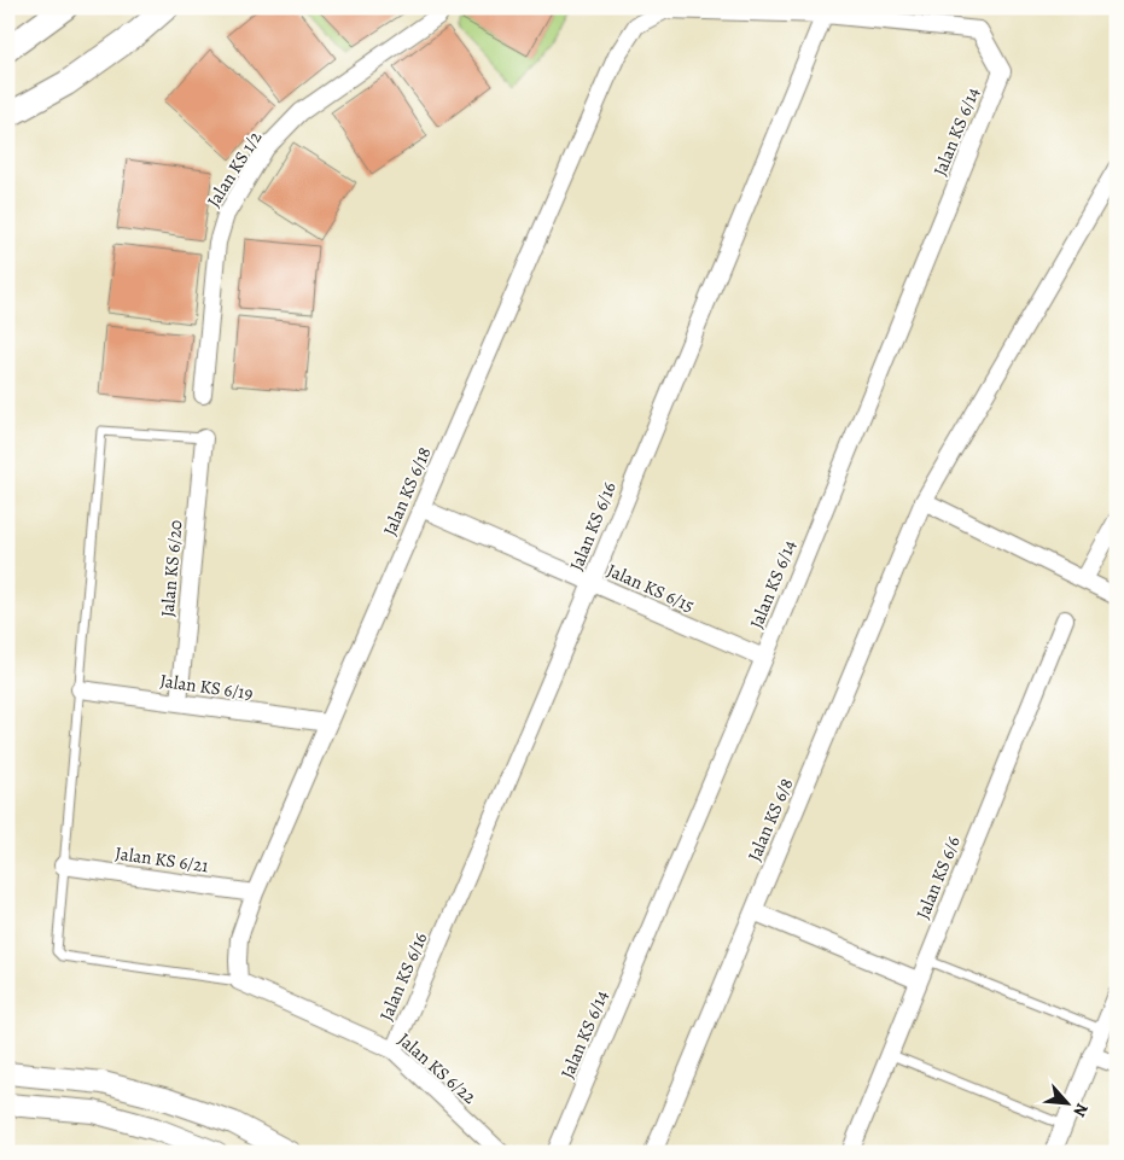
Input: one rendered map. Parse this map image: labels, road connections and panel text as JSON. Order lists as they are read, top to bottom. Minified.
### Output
{"streets":{"street":["Jalan KS 6/14","Jalan KS 1/2","Jalan KS 6/18","Jalan KS 6/16","Jalan KS 6/20","Jalan KS 6/15","Jalan KS 6/19","Jalan KS 6/8","Jalan KS 6/21","Jalan KS 6/6","Jalan KS 6/22"]},"crossings":[["Jalan KS 6/14","Jalan KS 6/18"],["Jalan KS 6/14","Jalan KS 6/16"],["Jalan KS 6/14","Jalan KS 6/15"],["Jalan KS 6/18","Jalan KS 6/16"],["Jalan KS 6/18","Jalan KS 6/15"],["Jalan KS 6/18","Jalan KS 6/19"],["Jalan KS 6/18","Jalan KS 6/21"],["Jalan KS 6/18","Jalan KS 6/22"],["Jalan KS 6/16","Jalan KS 6/15"],["Jalan KS 6/16","Jalan KS 6/22"],["Jalan KS 6/20","Jalan KS 6/19"]],"north":"bottom right"}
